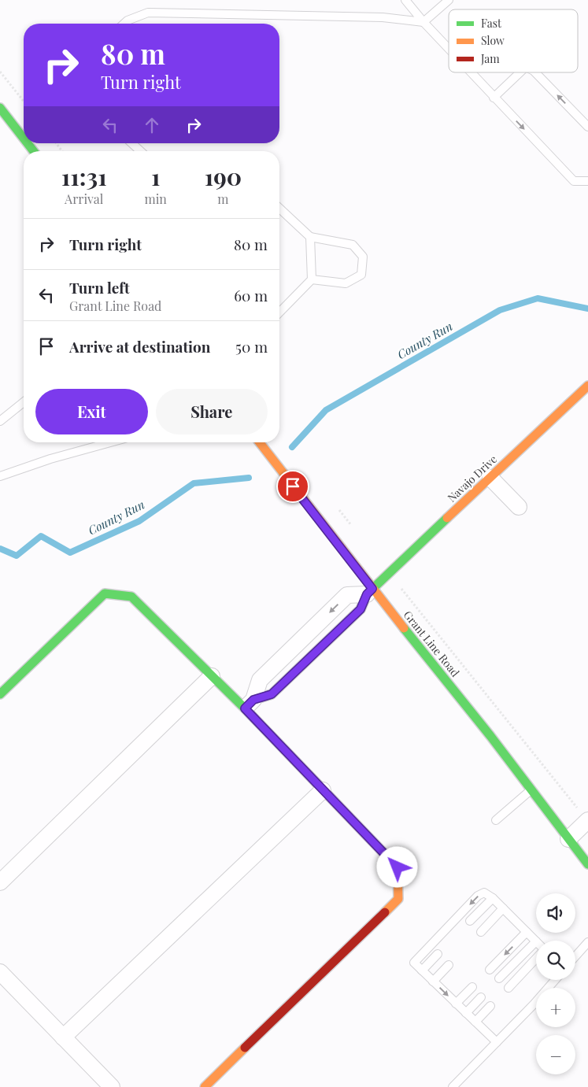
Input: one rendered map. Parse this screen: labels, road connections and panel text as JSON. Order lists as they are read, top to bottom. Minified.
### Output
{"streets":{"street":["Navajo Drive","Grant Line Road"]},"crossings":[["Navajo Drive","Grant Line Road"]],"water":["County Run"],"legend":["Fast","Slow","Jam"],"page":{"turn":["80 m","Turn right"],"eta":["11:31","Arrival","1","min","190","m"],"list":[{"name":"Turn right","value":"80 m"},{"name":"Turn left","note":"Grant Line Road","value":"60 m"},{"name":"Arrive at destination","value":"50 m"}],"buttons":["Exit","Share"],"map_buttons":["+","−"]}}
